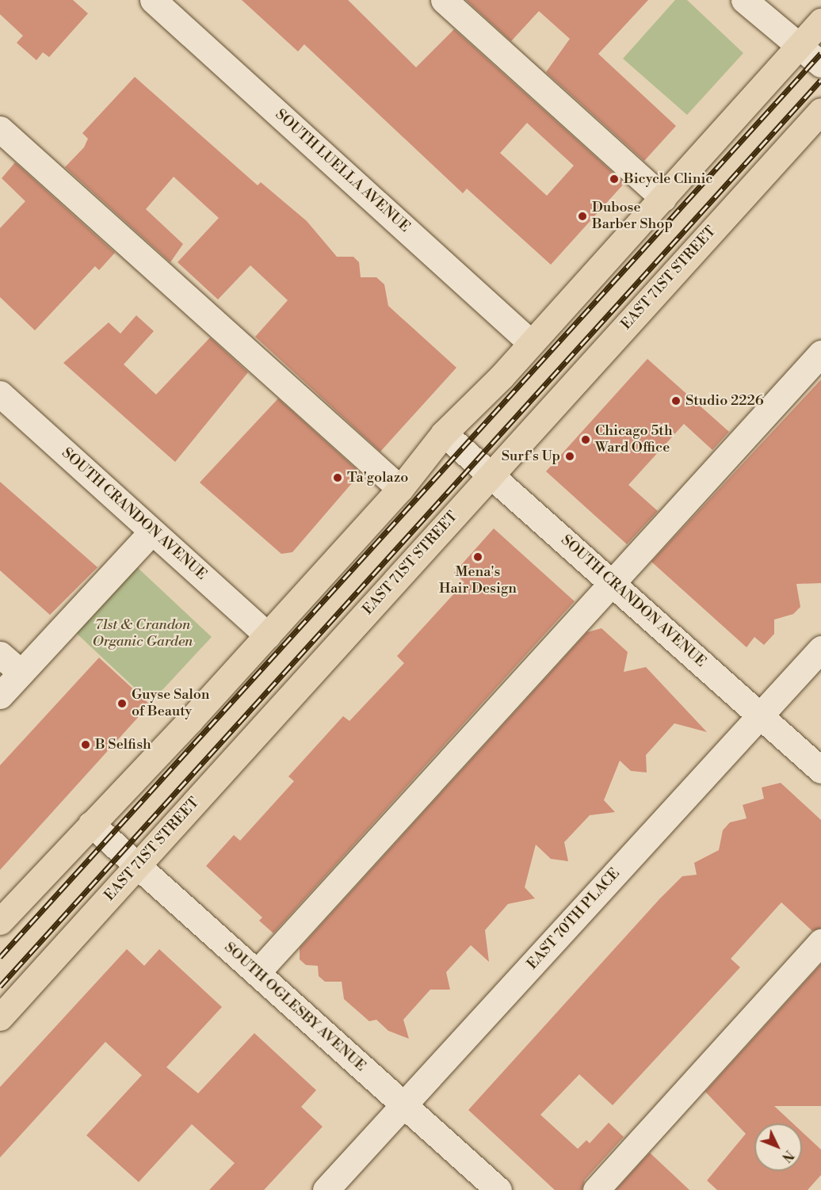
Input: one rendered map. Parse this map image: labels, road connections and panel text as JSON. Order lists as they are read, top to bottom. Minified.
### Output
{"streets":{"main road":["EAST 71ST STREET"],"street":["SOUTH LUELLA AVENUE","SOUTH CRANDON AVENUE","EAST 70TH PLACE","SOUTH OGLESBY AVENUE"]},"crossings":[["EAST 71ST STREET","SOUTH CRANDON AVENUE"],["EAST 71ST STREET","SOUTH OGLESBY AVENUE"],["SOUTH CRANDON AVENUE","EAST 70TH PLACE"],["EAST 70TH PLACE","SOUTH OGLESBY AVENUE"]],"parks":["71st & Crandon Organic Garden"],"places":["Bicycle Clinic","Dubose Barber Shop","Studio 2226","Chicago 5th Ward Office","Surf's Up","Ta'golazo","Mena's Hair Design","Guyse Salon of Beauty","B Selfish"],"north":"bottom right"}
